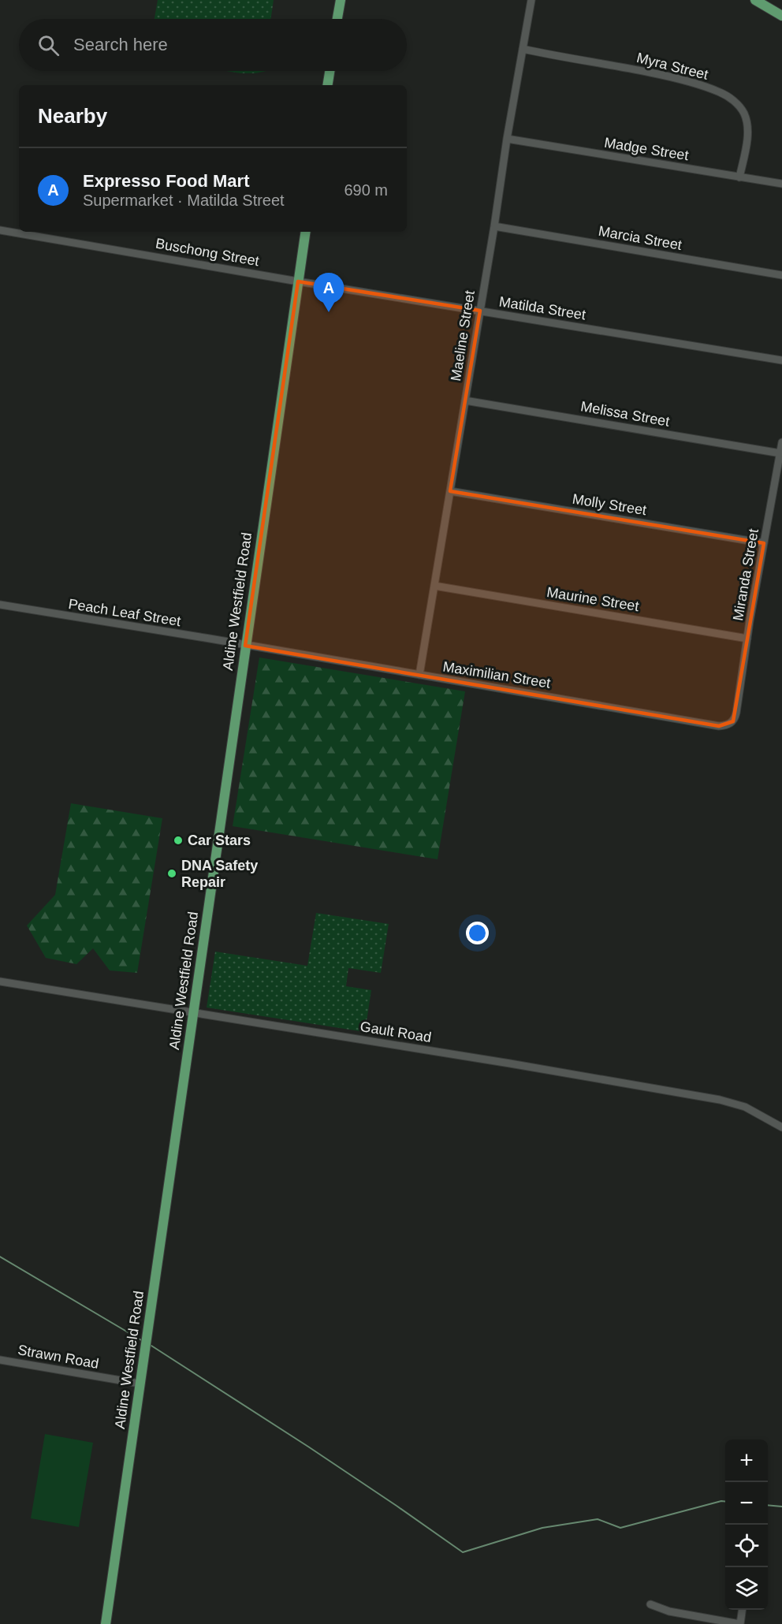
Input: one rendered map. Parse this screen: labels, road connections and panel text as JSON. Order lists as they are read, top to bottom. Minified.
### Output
{"streets":{"main road":["Aldine Westfield Road"],"street":["Myra Street","Madge Street","Marcia Street","Buschong Street","Matilda Street","Maeline Street","Melissa Street","Molly Street","Miranda Street","Maurine Street","Peach Leaf Street","Maximilian Street","Gault Road","Strawn Road"]},"crossings":[["Myra Street","Madge Street"],["Myra Street","Maeline Street"],["Madge Street","Maeline Street"],["Marcia Street","Maeline Street"],["Buschong Street","Matilda Street"],["Buschong Street","Aldine Westfield Road"],["Matilda Street","Maeline Street"],["Matilda Street","Aldine Westfield Road"],["Maeline Street","Melissa Street"],["Maeline Street","Molly Street"],["Maeline Street","Maurine Street"],["Maeline Street","Maximilian Street"],["Melissa Street","Miranda Street"],["Molly Street","Miranda Street"],["Miranda Street","Maurine Street"],["Miranda Street","Maximilian Street"],["Aldine Westfield Road","Peach Leaf Street"],["Aldine Westfield Road","Maximilian Street"],["Aldine Westfield Road","Gault Road"],["Aldine Westfield Road","Strawn Road"],["Peach Leaf Street","Maximilian Street"]],"places":["Car Stars","DNA Safety Repair"],"page":{"search":"Search here","heading":"Nearby","list":[{"mark":"A","name":"Expresso Food Mart","note":"Supermarket · Matilda Street","value":"690 m"}],"pins":"A","map_buttons":["+","−"]}}
